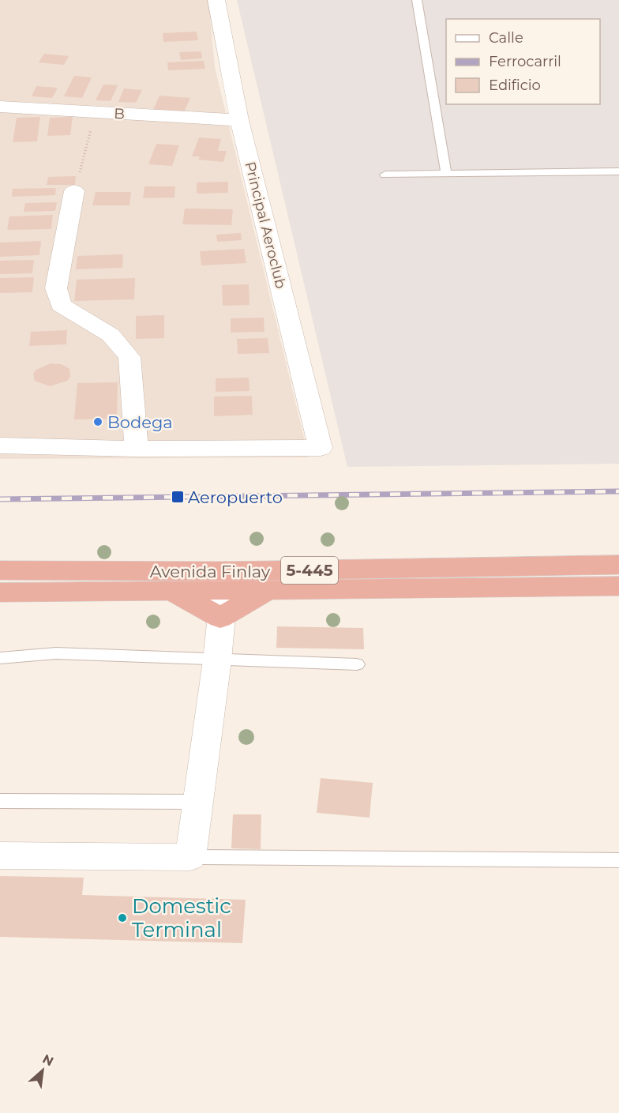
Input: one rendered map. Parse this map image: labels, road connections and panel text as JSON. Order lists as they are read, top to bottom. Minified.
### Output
{"streets":{"highway":["5-445","Avenida Finlay"],"street":["B","Principal Aeroclub"]},"crossings":[["B","Principal Aeroclub"]],"places":{"other":["Bodega","Domestic Terminal"],"transit":["Aeropuerto"]},"legend":["Calle","Ferrocarril","Edificio"],"north":"top right"}
